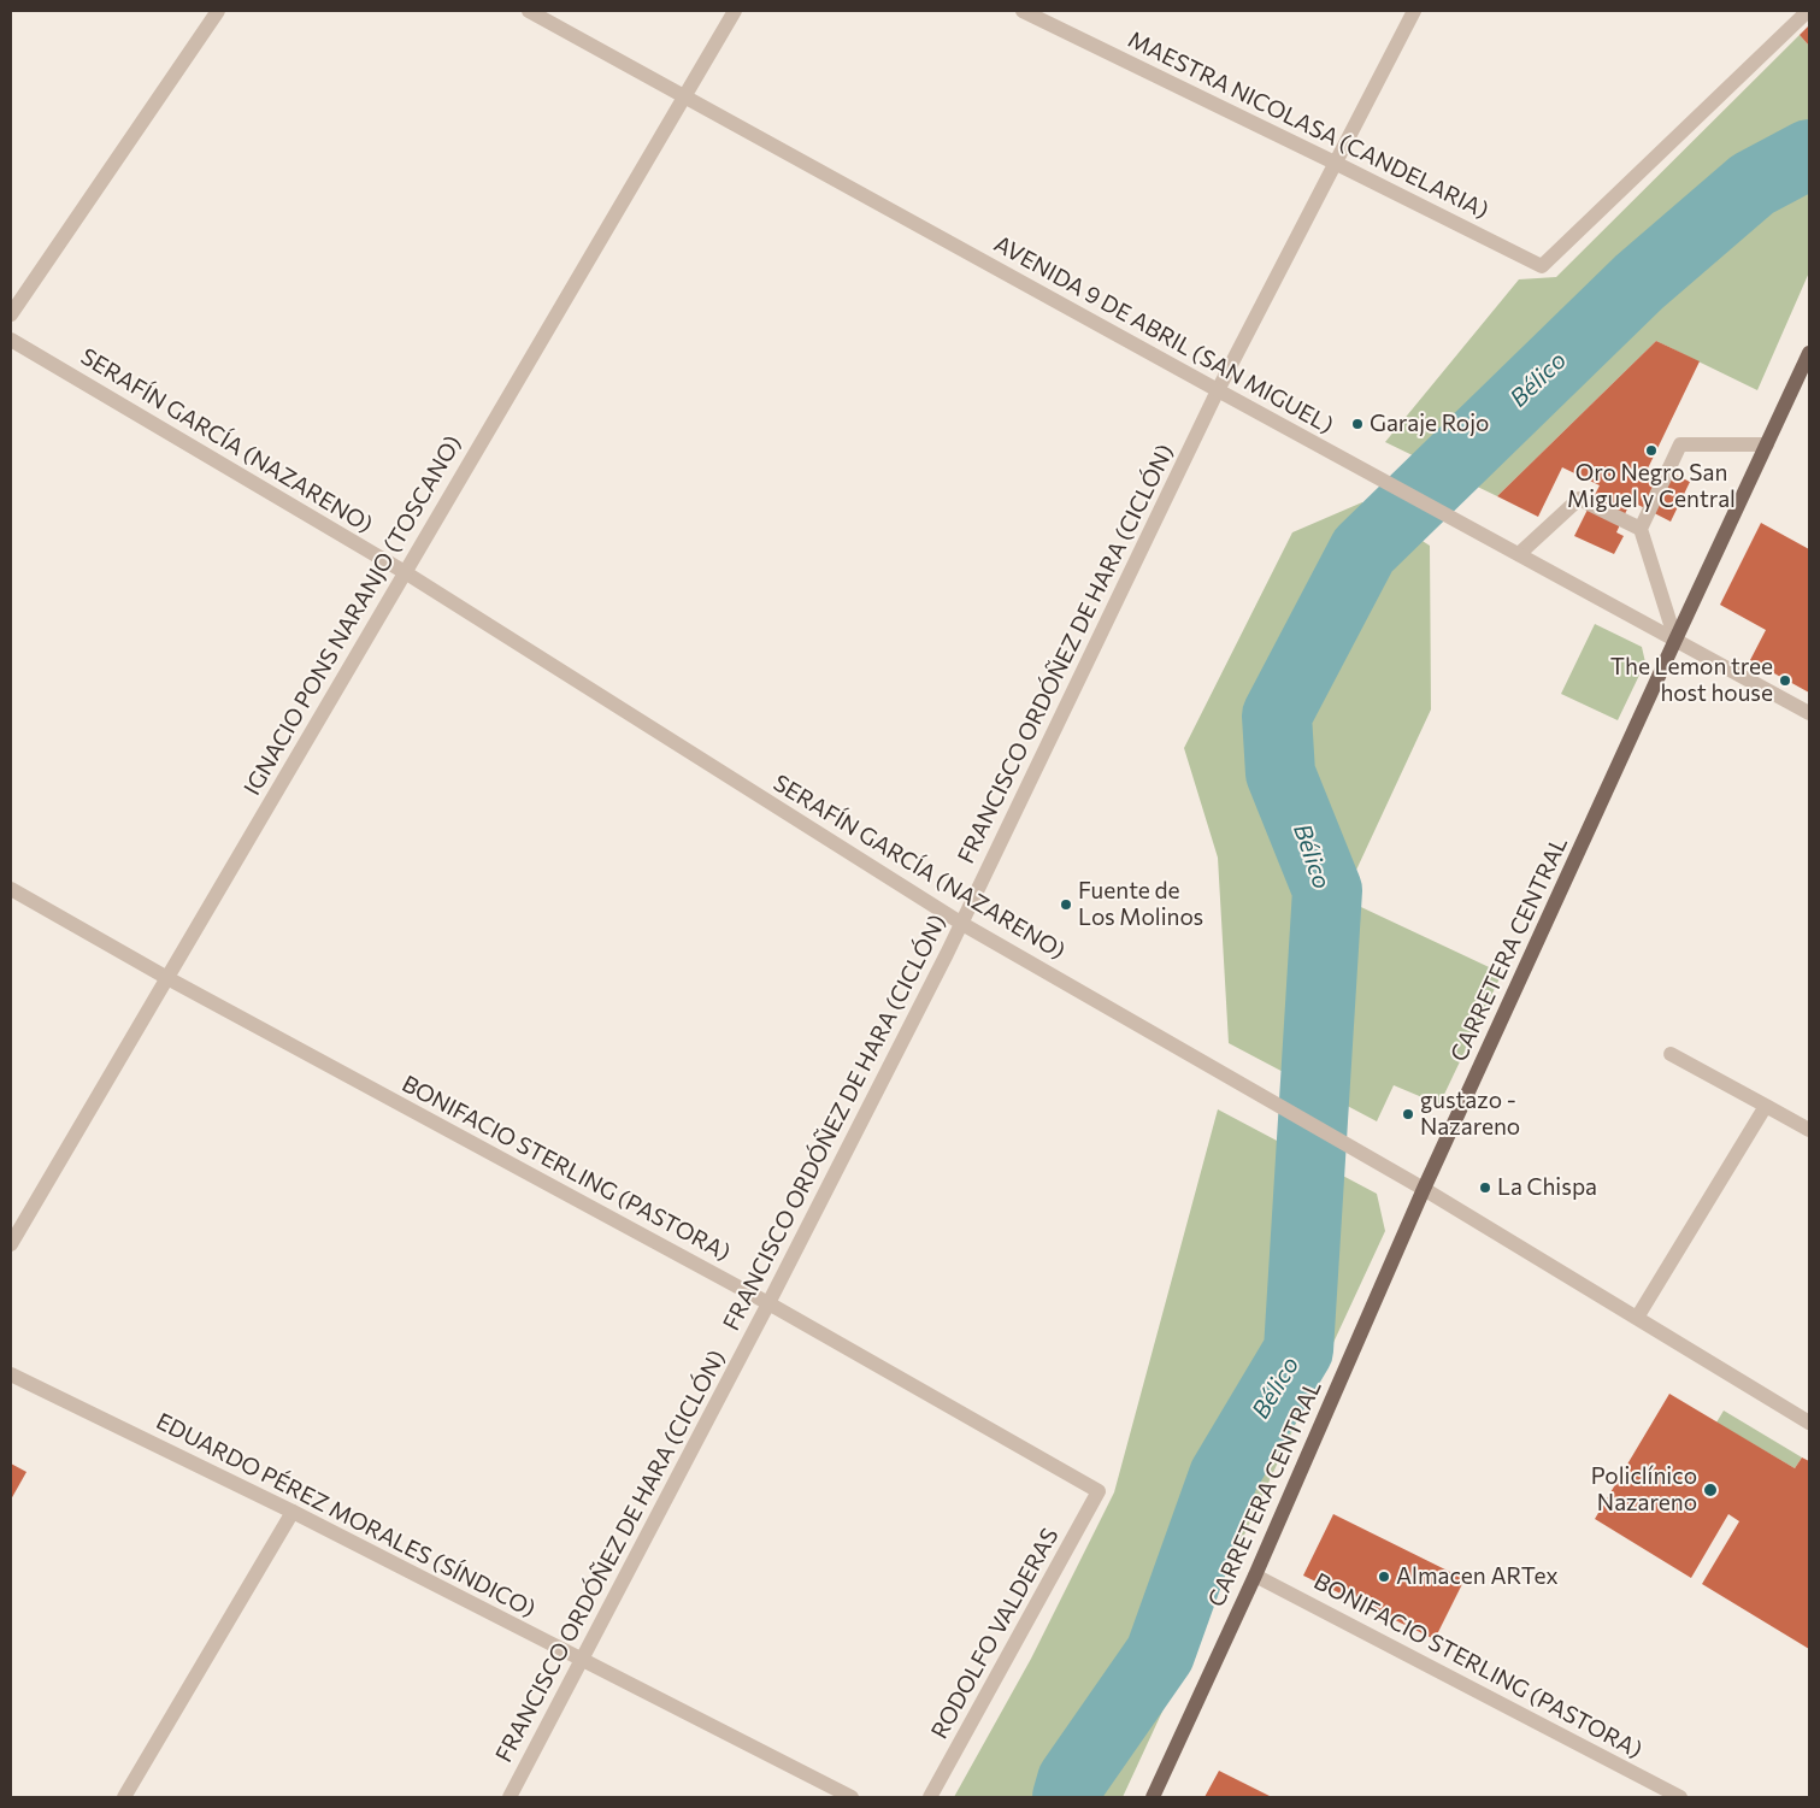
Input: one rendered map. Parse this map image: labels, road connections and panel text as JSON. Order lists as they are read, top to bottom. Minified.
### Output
{"streets":{"main road":["CARRETERA CENTRAL"],"street":["MAESTRA NICOLASA (CANDELARIA)","AVENIDA 9 DE ABRIL (SAN MIGUEL)","SERAFÍN GARCÍA (NAZARENO)","IGNACIO PONS NARANJO (TOSCANO)","FRANCISCO ORDÓÑEZ DE HARA (CICLÓN)","BONIFACIO STERLING (PASTORA)","EDUARDO PÉREZ MORALES (SÍNDICO)","RODOLFO VALDERAS"]},"crossings":[["MAESTRA NICOLASA (CANDELARIA)","FRANCISCO ORDÓÑEZ DE HARA (CICLÓN)"],["AVENIDA 9 DE ABRIL (SAN MIGUEL)","IGNACIO PONS NARANJO (TOSCANO)"],["AVENIDA 9 DE ABRIL (SAN MIGUEL)","FRANCISCO ORDÓÑEZ DE HARA (CICLÓN)"],["AVENIDA 9 DE ABRIL (SAN MIGUEL)","CARRETERA CENTRAL"],["SERAFÍN GARCÍA (NAZARENO)","IGNACIO PONS NARANJO (TOSCANO)"],["SERAFÍN GARCÍA (NAZARENO)","FRANCISCO ORDÓÑEZ DE HARA (CICLÓN)"],["SERAFÍN GARCÍA (NAZARENO)","CARRETERA CENTRAL"],["IGNACIO PONS NARANJO (TOSCANO)","BONIFACIO STERLING (PASTORA)"],["FRANCISCO ORDÓÑEZ DE HARA (CICLÓN)","BONIFACIO STERLING (PASTORA)"],["FRANCISCO ORDÓÑEZ DE HARA (CICLÓN)","EDUARDO PÉREZ MORALES (SÍNDICO)"],["CARRETERA CENTRAL","BONIFACIO STERLING (PASTORA)"],["BONIFACIO STERLING (PASTORA)","RODOLFO VALDERAS"]],"water":["Bélico"],"places":["Garaje Rojo","Oro Negro San Miguel y Central","The Lemon tree host house","Fuente de Los Molinos","gustazo - Nazareno","La Chispa","Policlínico Nazareno","Almacen ARTex"]}
